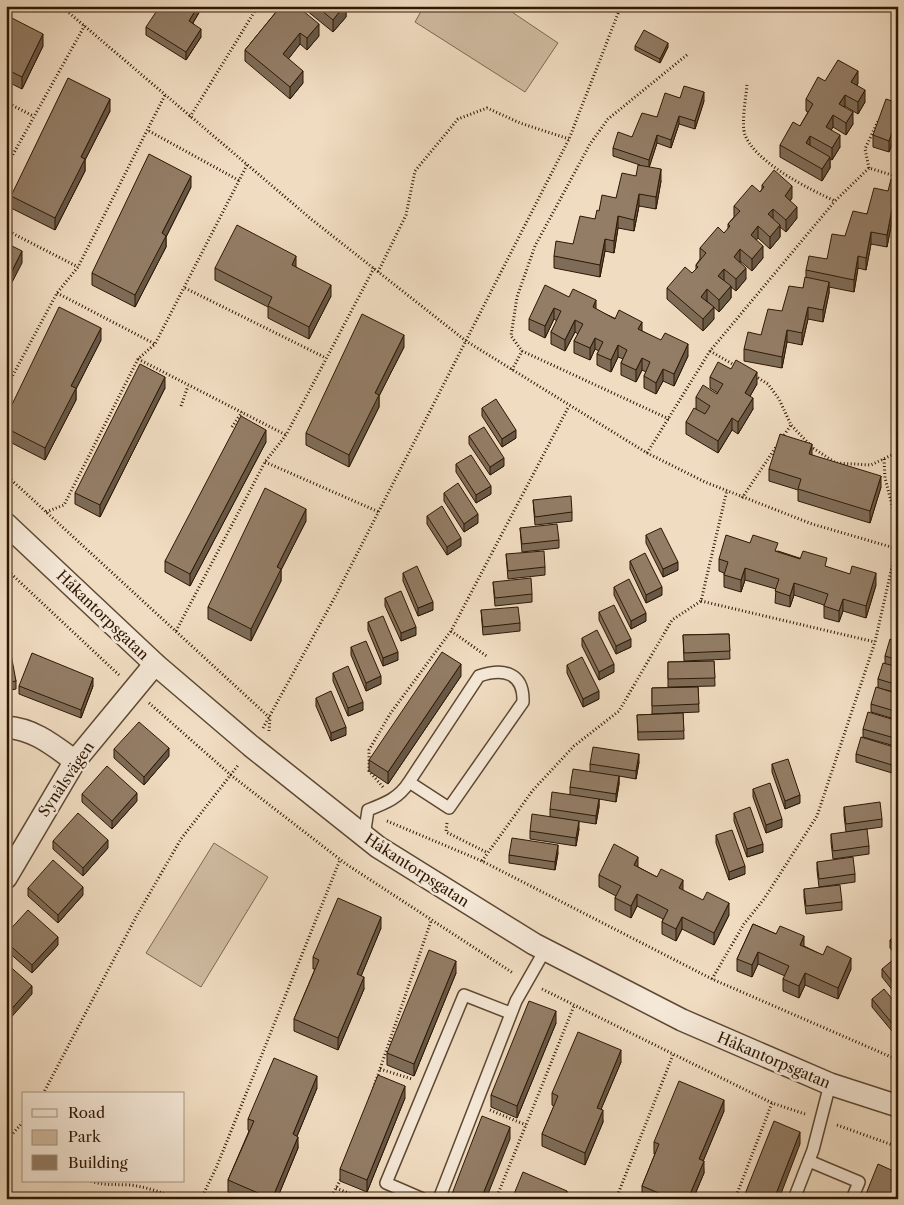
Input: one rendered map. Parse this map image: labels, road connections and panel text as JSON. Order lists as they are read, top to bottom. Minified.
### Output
{"streets":{"street":["Håkantorpsgatan","Synålsvägen"]},"crossings":[["Håkantorpsgatan","Synålsvägen"]],"legend":["Road","Park","Building"]}
